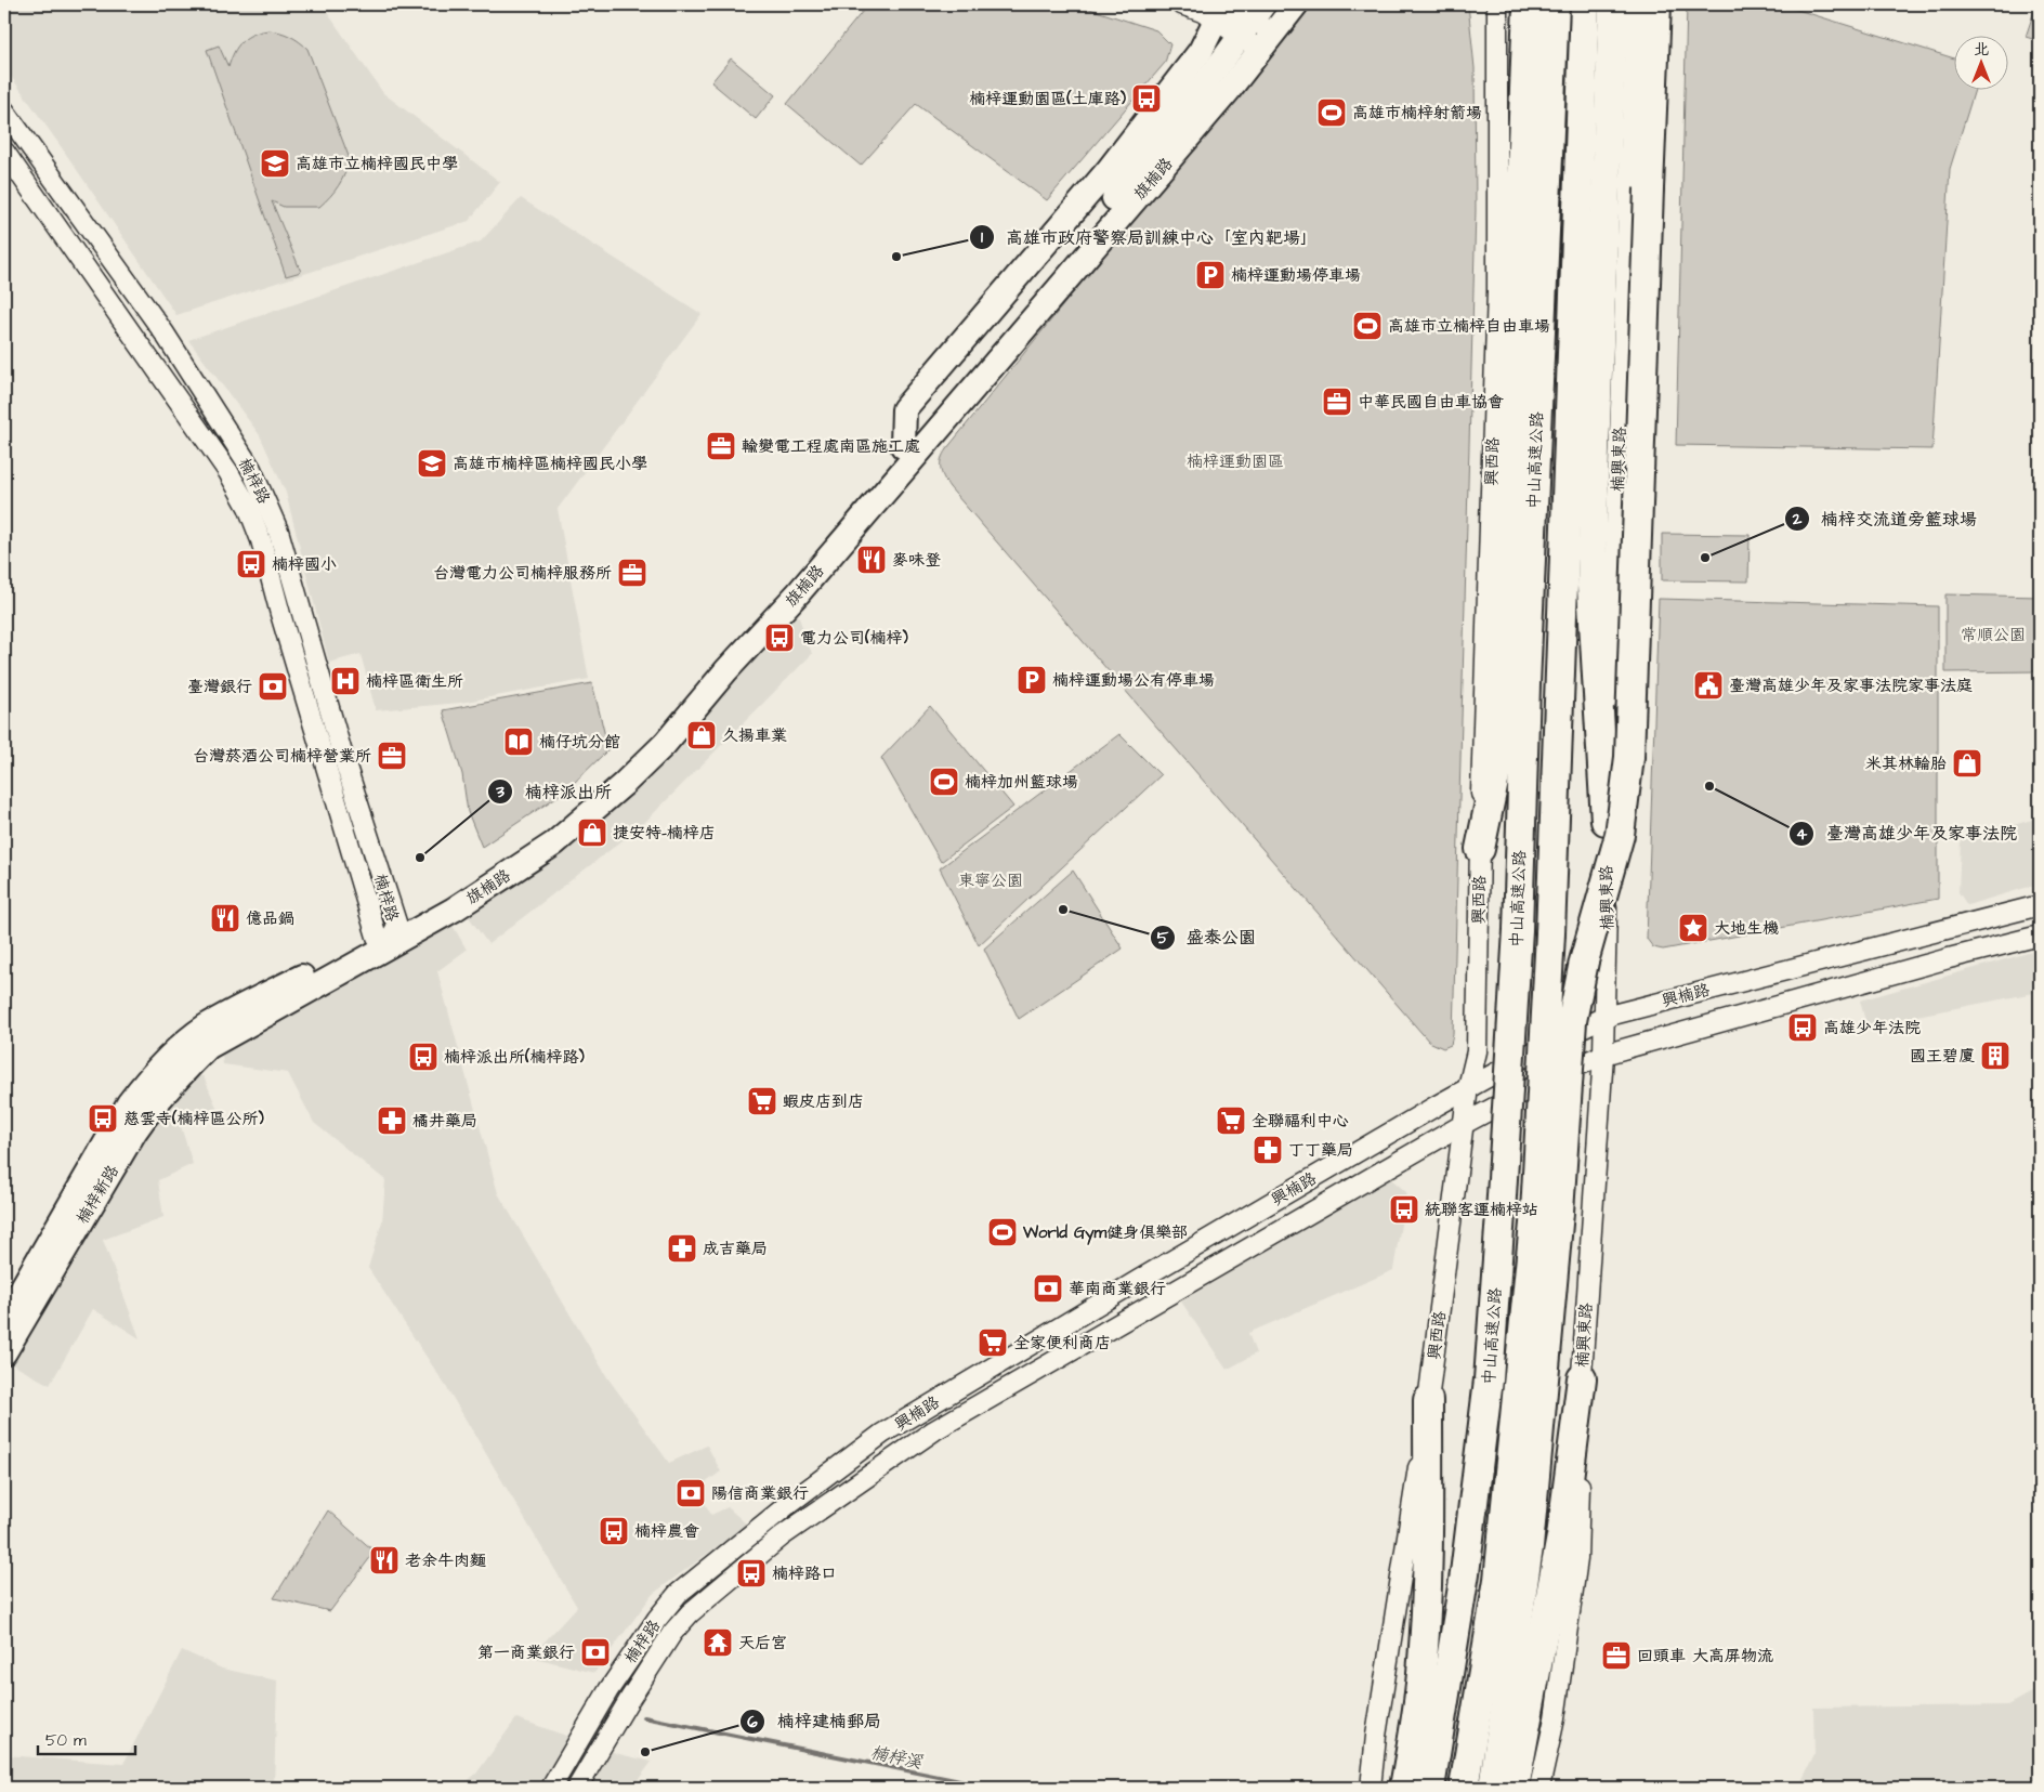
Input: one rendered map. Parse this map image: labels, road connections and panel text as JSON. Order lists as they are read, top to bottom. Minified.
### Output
{"streets":{"highway":["中山高速公路"],"main road":["旗楠路","楠梓新路"],"street":["楠興東路","興西路","楠梓路","興楠路"]},"crossings":[["旗楠路","楠梓路"],["旗楠路","楠梓新路"],["楠興東路","興楠路"],["興西路","興楠路"],["楠梓路","興楠路"]],"water":["楠梓溪"],"parks":["楠梓運動園區","常順公園","東寧公園"],"places":{"bus stop":["楠梓運動園區(土庫路)","楠梓國小","電力公司(楠梓)","高雄少年法院","楠梓派出所(楠梓路)","慈雲寺(楠梓區公所)","統聯客運楠梓站","楠梓農會","楠梓路口"],"sports":["高雄市楠梓射箭場","高雄市立楠梓自由車場","楠梓加州籃球場","World Gym健身俱樂部"],"school or university":["高雄市立楠梓國民中學","高雄市楠梓區楠梓國民小學"],"other":["高雄市政府警察局訓練中心「室內靶場」","楠梓交流道旁籃球場","臺灣高雄少年及家事法院","楠梓派出所","盛泰公園","楠梓建楠郵局"],"parking":["楠梓運動場停車場","楠梓運動場公有停車場"],"office":["中華民國自由車協會","輸變電工程處南區施工處","台灣電力公司楠梓服務所","台灣菸酒公司楠梓營業所","回頭車 大高屏物流"],"restaurant":["麥味登","億品鍋","老余牛肉麵"],"hospital":["楠梓區衛生所"],"public building":["臺灣高雄少年及家事法院家事法庭"],"bank":["臺灣銀行","華南商業銀行","陽信商業銀行","第一商業銀行"],"shop":["久揚車業","米其林輪胎","捷安特-楠梓店"],"library":["楠仔坑分館"],"place":["大地生機"],"building":["國王碧廈"],"supermarket":["蝦皮店到店","全聯福利中心","全家便利商店"],"pharmacy":["橘井藥局","丁丁藥局","成吉藥局"],"temple":["天后宮"]},"scale_bar":"50 m","north":"top"}
